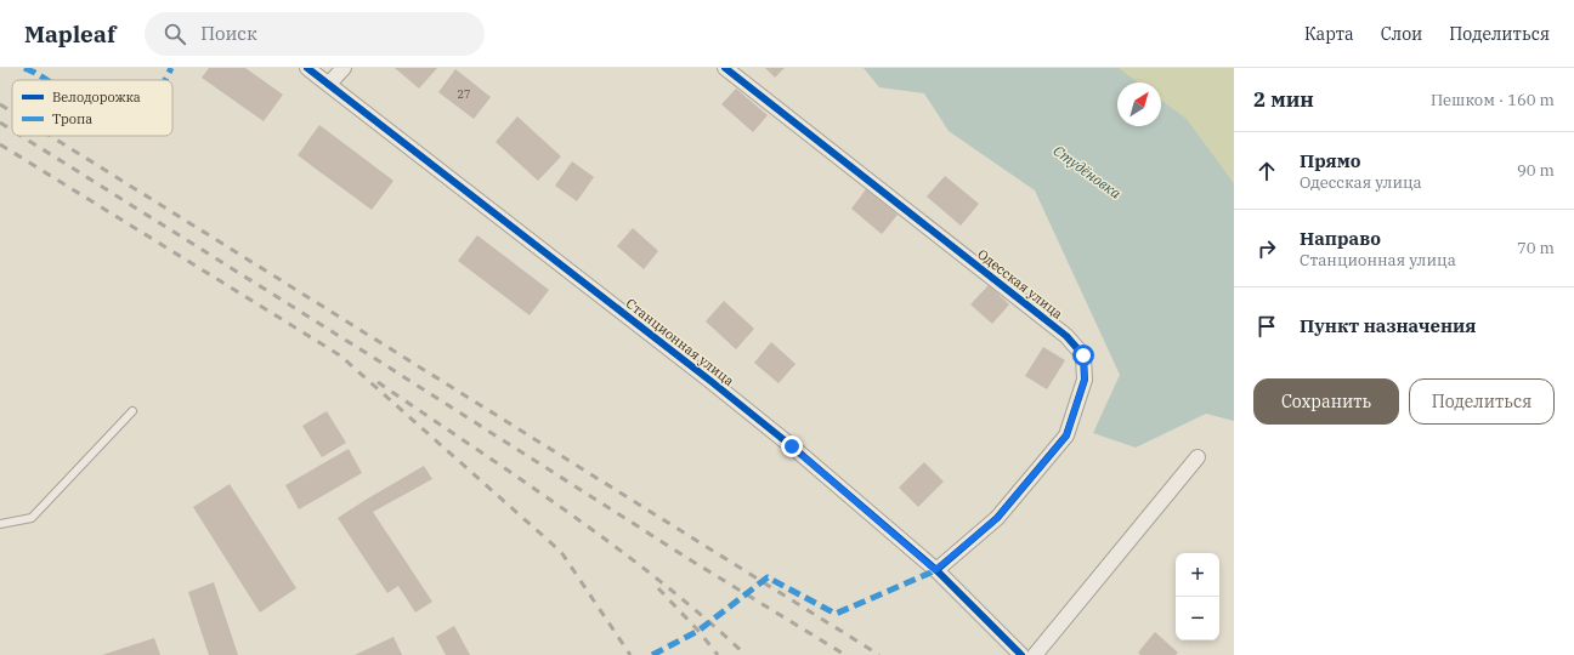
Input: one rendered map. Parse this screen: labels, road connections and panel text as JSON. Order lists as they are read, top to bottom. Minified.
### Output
{"streets":{"street":["Одесская улица","Станционная улица"]},"crossings":[["Одесская улица","Станционная улица"]],"water":["Студёновка"],"house_numbers":["27"],"legend":["Велодорожка","Тропа"],"north":"top right","page":{"header":"Mapleaf","search":"Поиск","nav":["Карта","Слои","Поделиться"],"heading":["2 мин","Пешком · 160 m"],"list":[["Прямо","Одесская улица","90 m"],["Направо","Станционная улица","70 m"],"Пункт назначения"],"buttons":["Сохранить","Поделиться"],"map_buttons":["+","−"]}}
